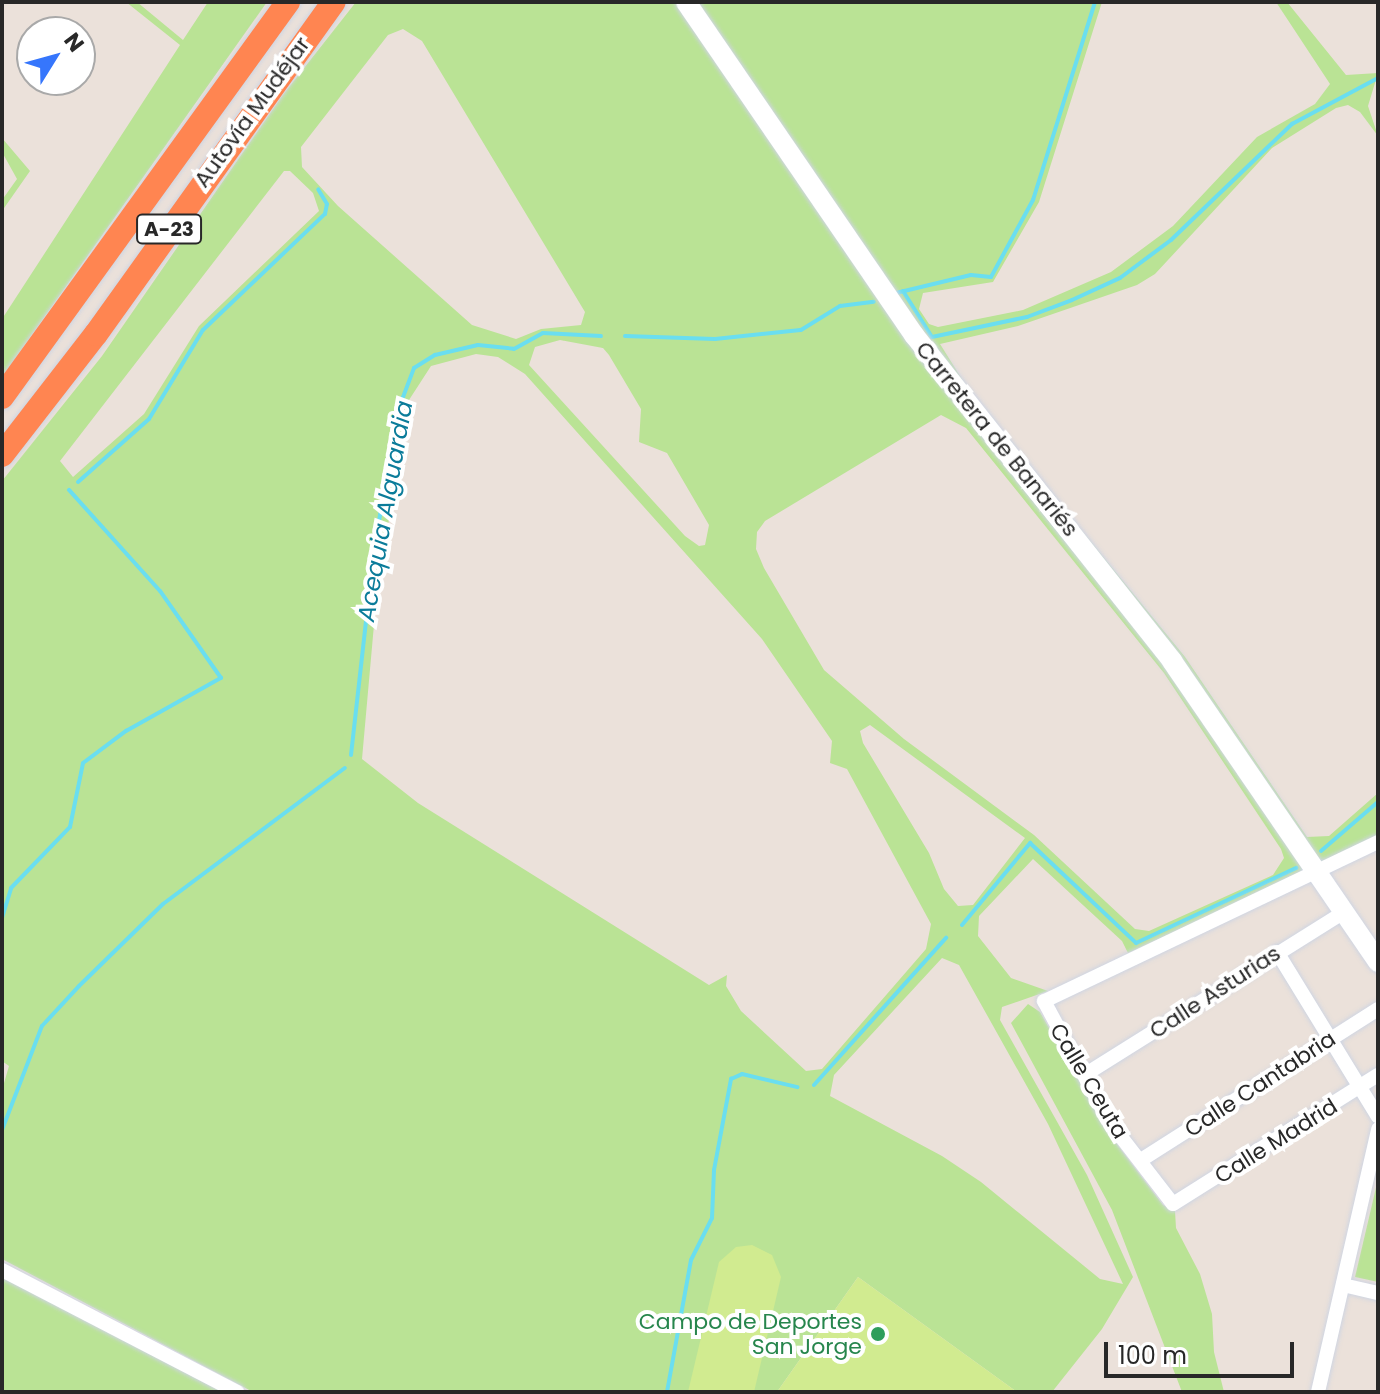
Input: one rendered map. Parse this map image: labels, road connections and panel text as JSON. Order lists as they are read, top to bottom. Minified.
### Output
{"streets":{"highway":["Autovía Mudéjar","A-23"],"street":["Carretera de Banariés","Calle Asturias","Calle Ceuta","Calle Cantabria","Calle Madrid"]},"crossings":[["Carretera de Banariés","Calle Asturias"],["Carretera de Banariés","Calle Ceuta"],["Calle Asturias","Calle Ceuta"],["Calle Ceuta","Calle Cantabria"],["Calle Ceuta","Calle Madrid"]],"water":["Acequia Alguardia"],"places":["Campo de Deportes San Jorge"],"scale_bar":"100 m","north":"top right"}
